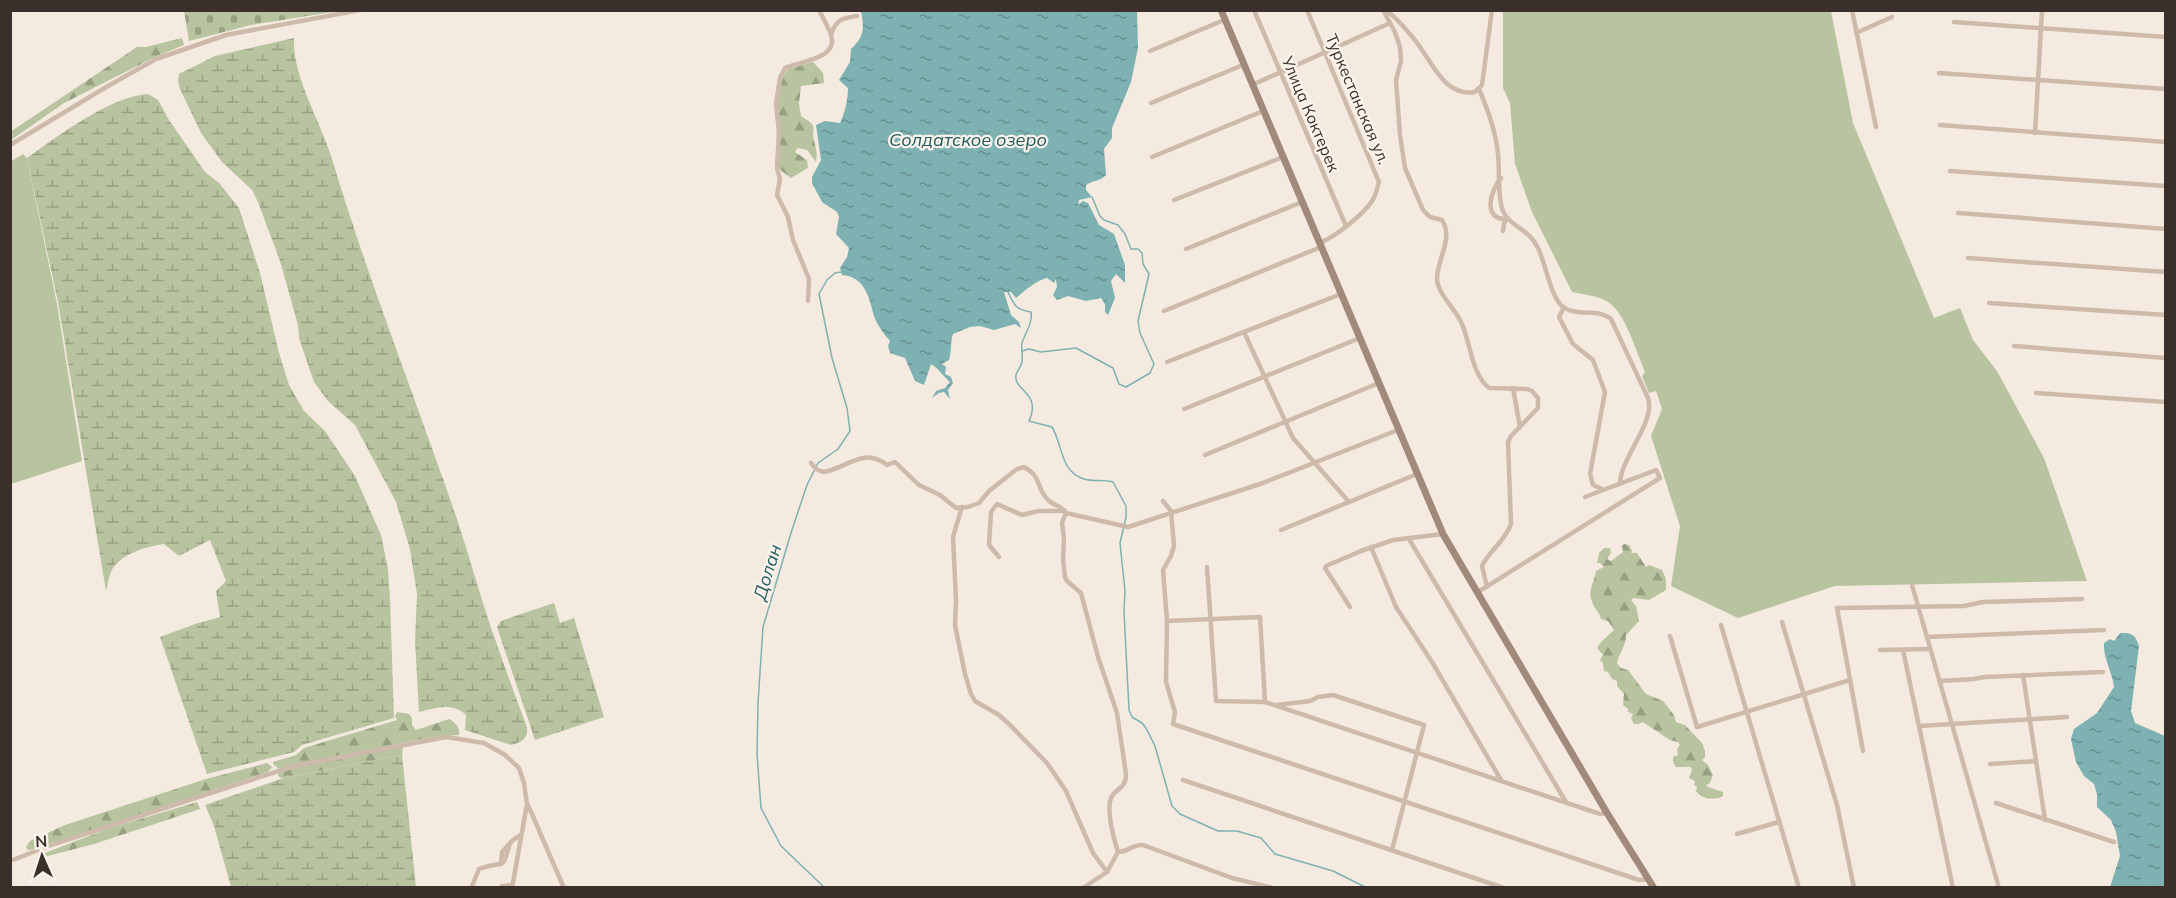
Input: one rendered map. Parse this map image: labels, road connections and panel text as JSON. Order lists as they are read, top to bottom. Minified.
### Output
{"streets":{"street":["Туркестанская ул.","Улица Коктерек"]},"crossings":[["Туркестанская ул.","Улица Коктерек"]],"water":["Солдатское озеро","Долан"],"north":"top"}
